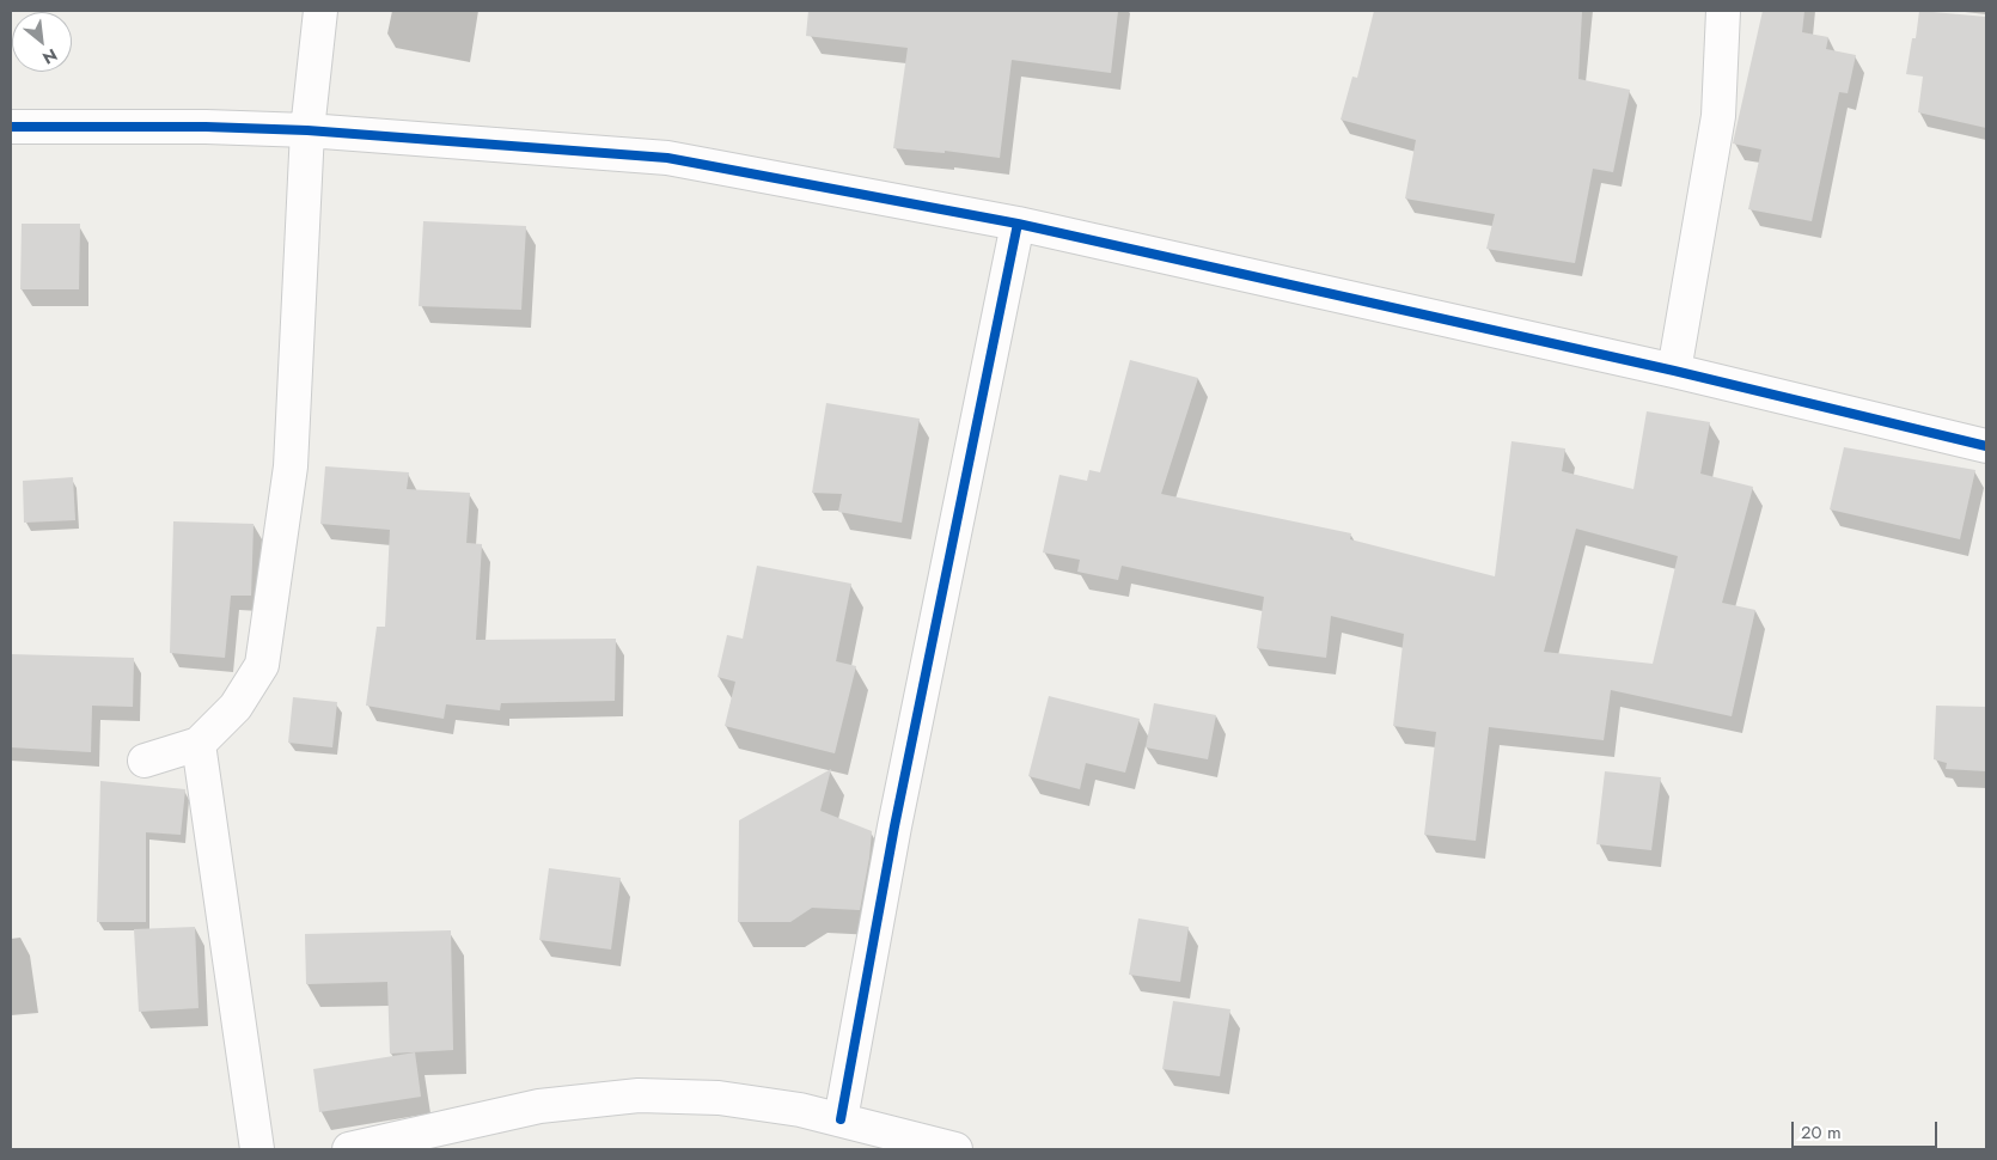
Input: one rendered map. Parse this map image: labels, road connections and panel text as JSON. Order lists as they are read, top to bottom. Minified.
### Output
{"scale_bar":"20 m","north":"bottom right"}
